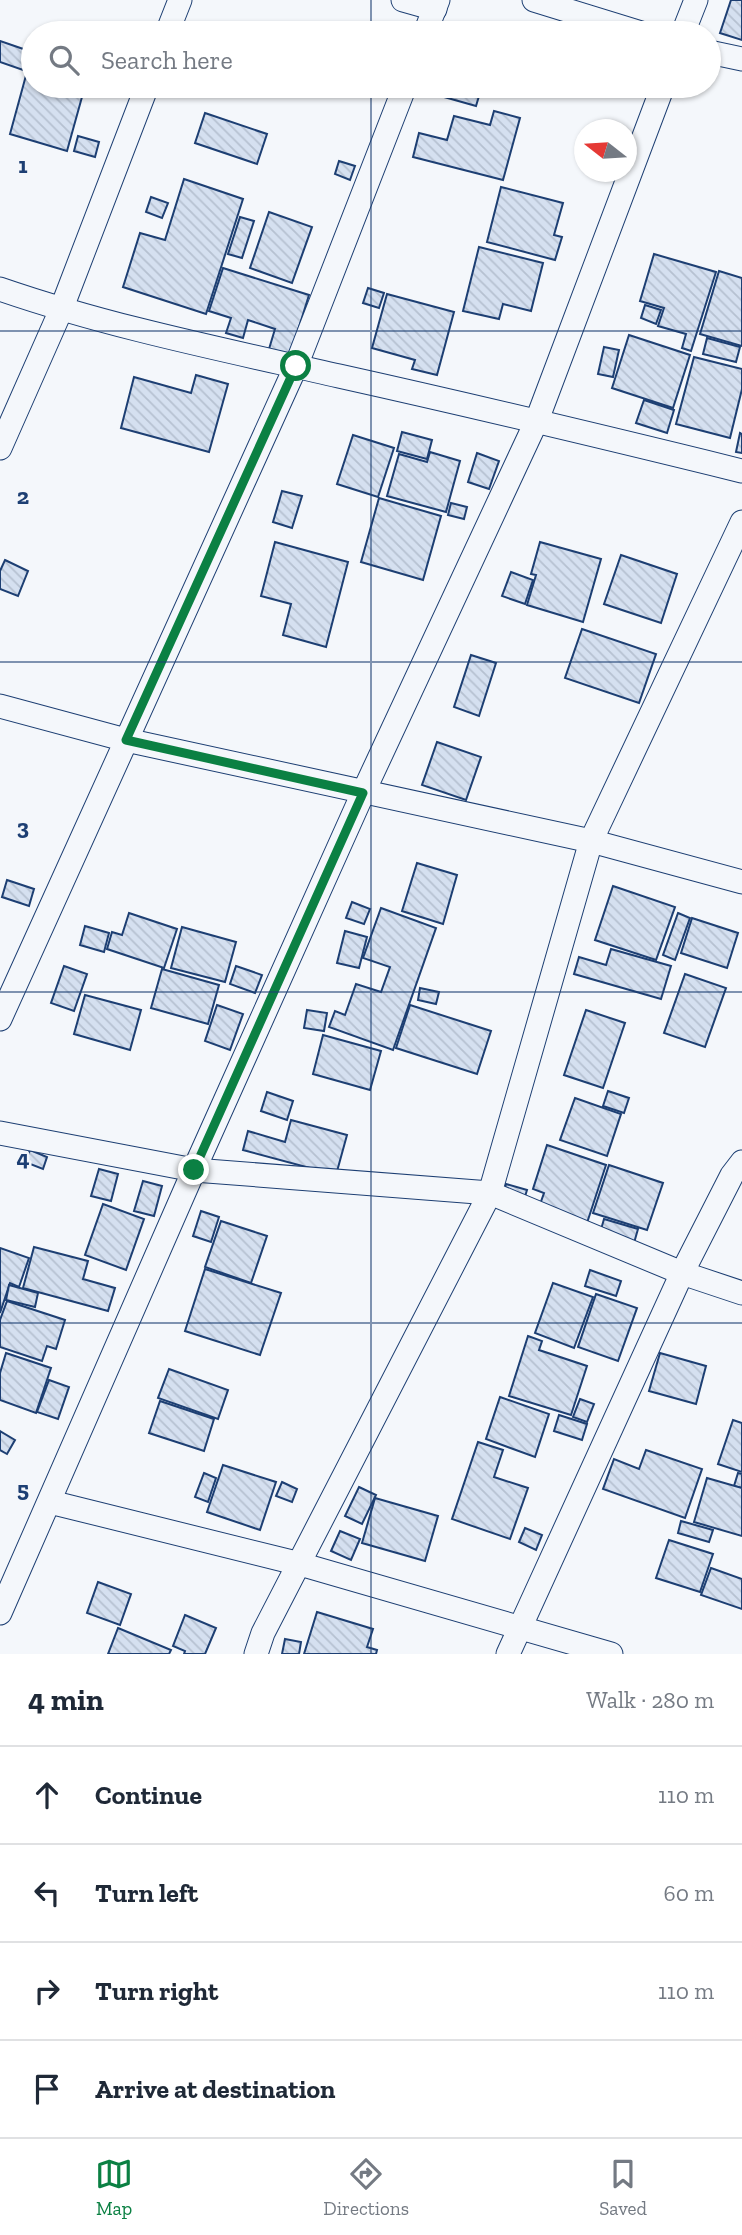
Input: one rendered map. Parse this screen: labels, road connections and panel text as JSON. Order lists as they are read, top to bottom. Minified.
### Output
{"north":"left","page":{"search":"Search here","heading":["4 min","Walk · 280 m"],"list":[["Continue","110 m"],["Turn left","60 m"],["Turn right","110 m"],"Arrive at destination"],"nav":["Map","Directions","Saved"]},"grid":{"rows":["1","2","3","4","5"]}}
